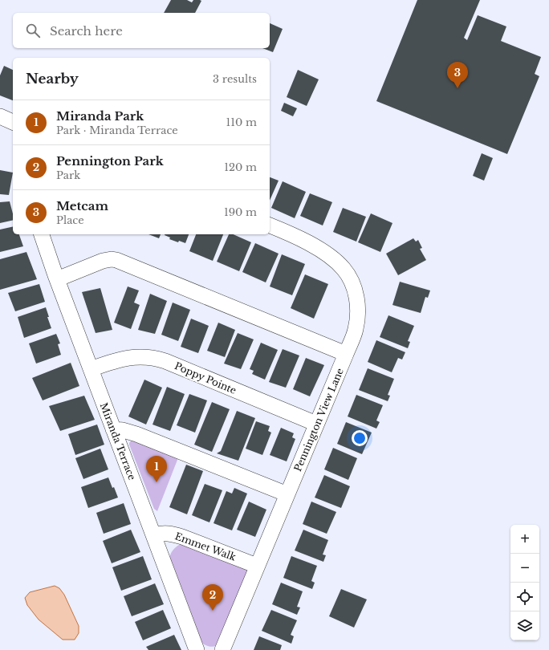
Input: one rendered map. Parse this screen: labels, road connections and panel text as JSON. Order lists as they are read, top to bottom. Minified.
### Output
{"streets":{"street":["Poppy Pointe","Pennington View Lane","Miranda Terrace","Emmet Walk"]},"crossings":[["Poppy Pointe","Pennington View Lane"],["Poppy Pointe","Miranda Terrace"],["Pennington View Lane","Emmet Walk"],["Miranda Terrace","Emmet Walk"]],"page":{"search":"Search here","heading":["Nearby","3 results"],"pins":["3","1","2"],"list":[{"mark":"1","name":"Miranda Park","note":"Park · Miranda Terrace","value":"110 m"},{"mark":"2","name":"Pennington Park","note":"Park","value":"120 m"},{"mark":"3","name":"Metcam","note":"Place","value":"190 m"}],"map_buttons":["+","−"]}}
